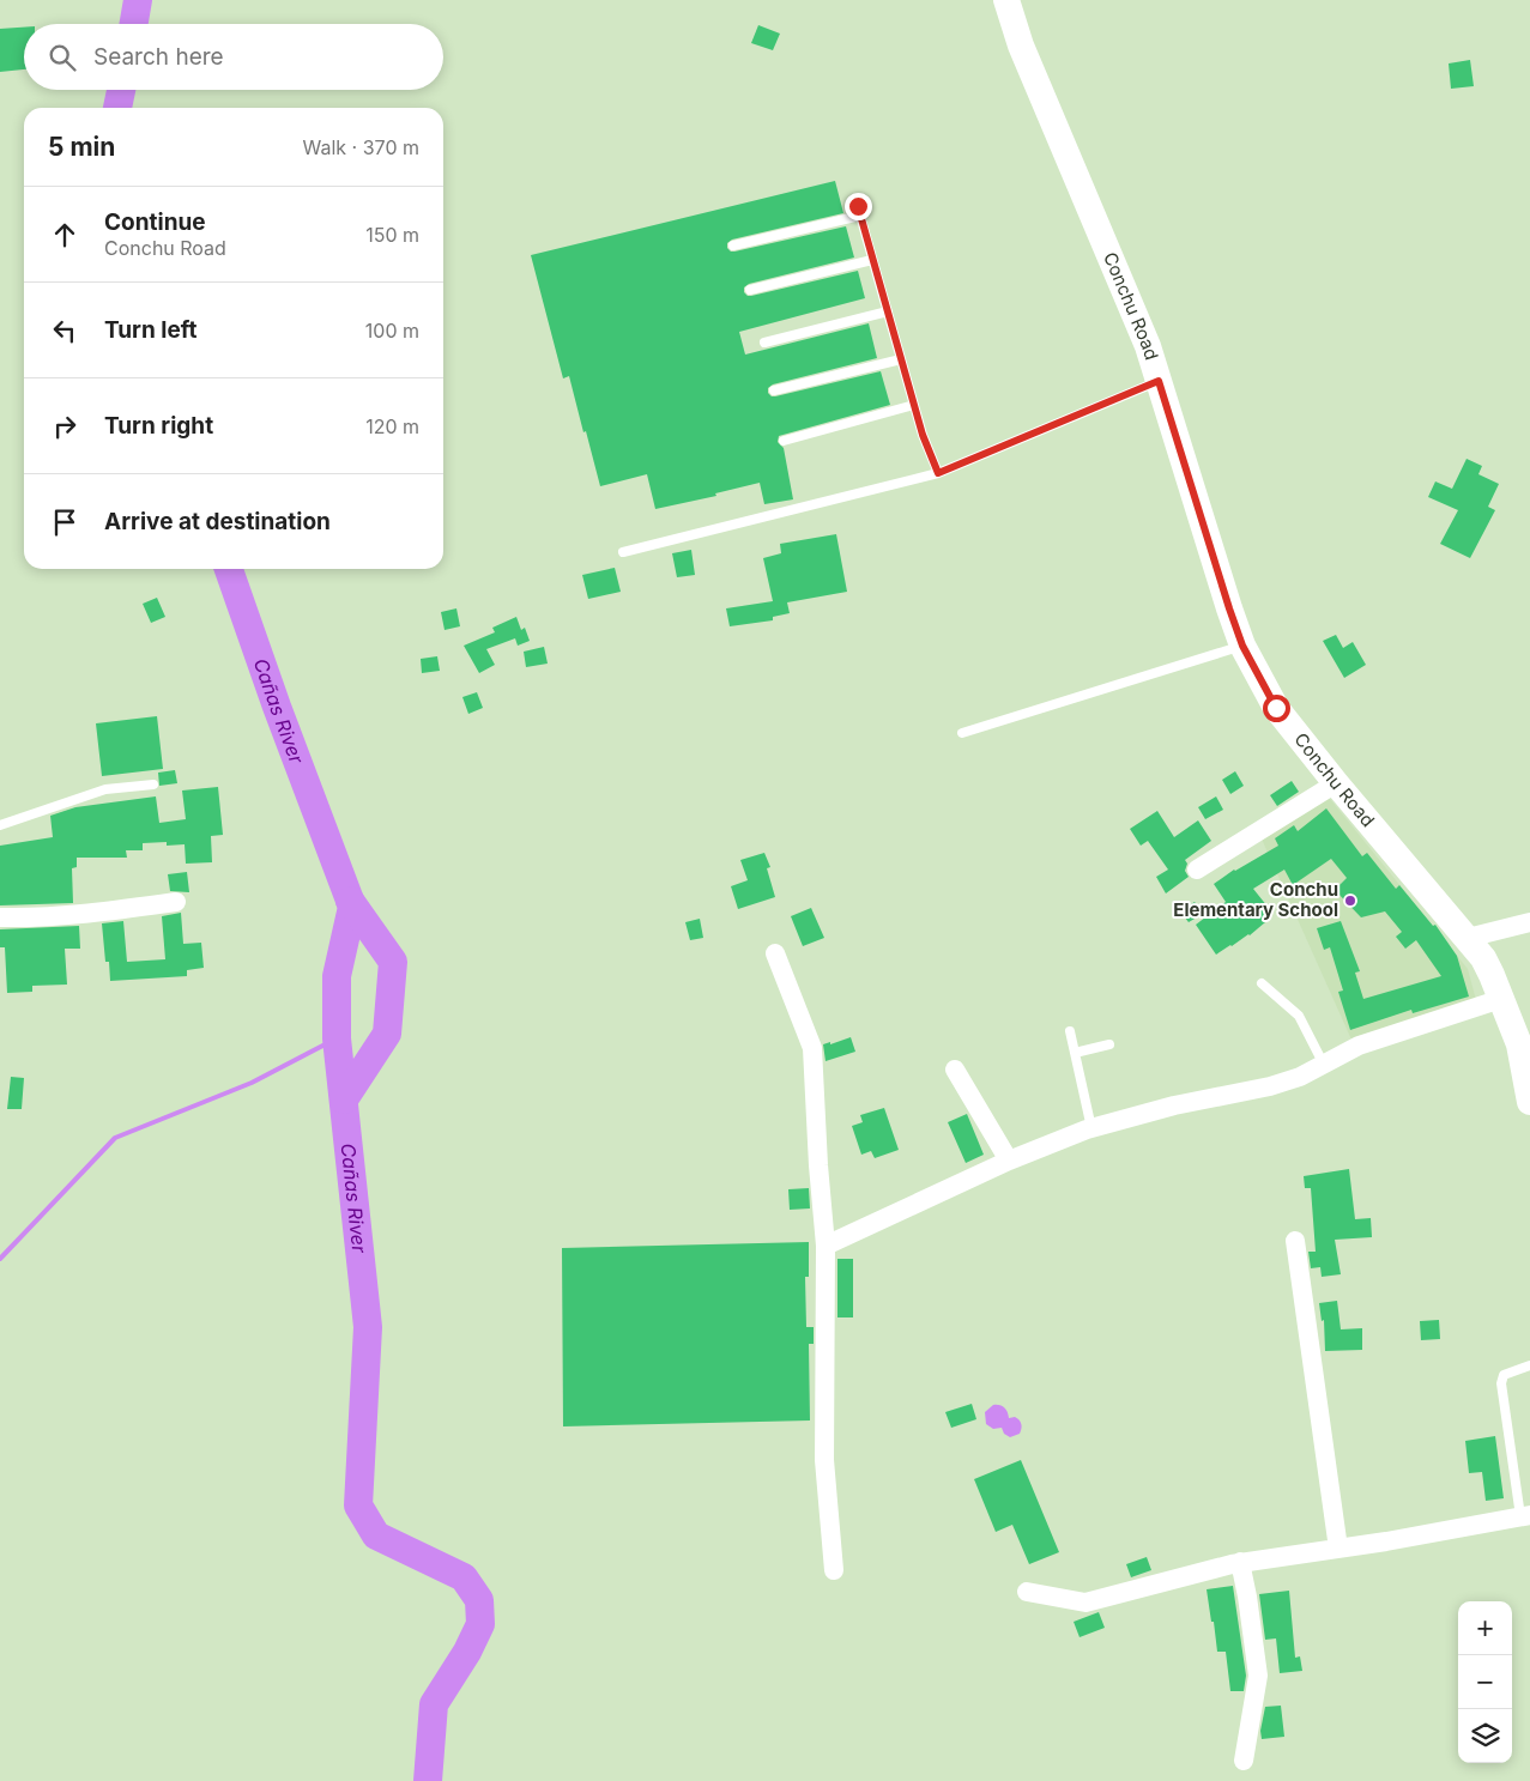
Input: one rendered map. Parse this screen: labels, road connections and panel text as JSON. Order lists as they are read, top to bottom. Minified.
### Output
{"streets":{"main road":["Conchu Road"]},"water":["Cañas River"],"places":["Conchu Elementary School"],"page":{"search":"Search here","heading":["5 min","Walk · 370 m"],"list":[["Continue","Conchu Road","150 m"],["Turn left","100 m"],["Turn right","120 m"],"Arrive at destination"],"map_buttons":["+","−"]}}
